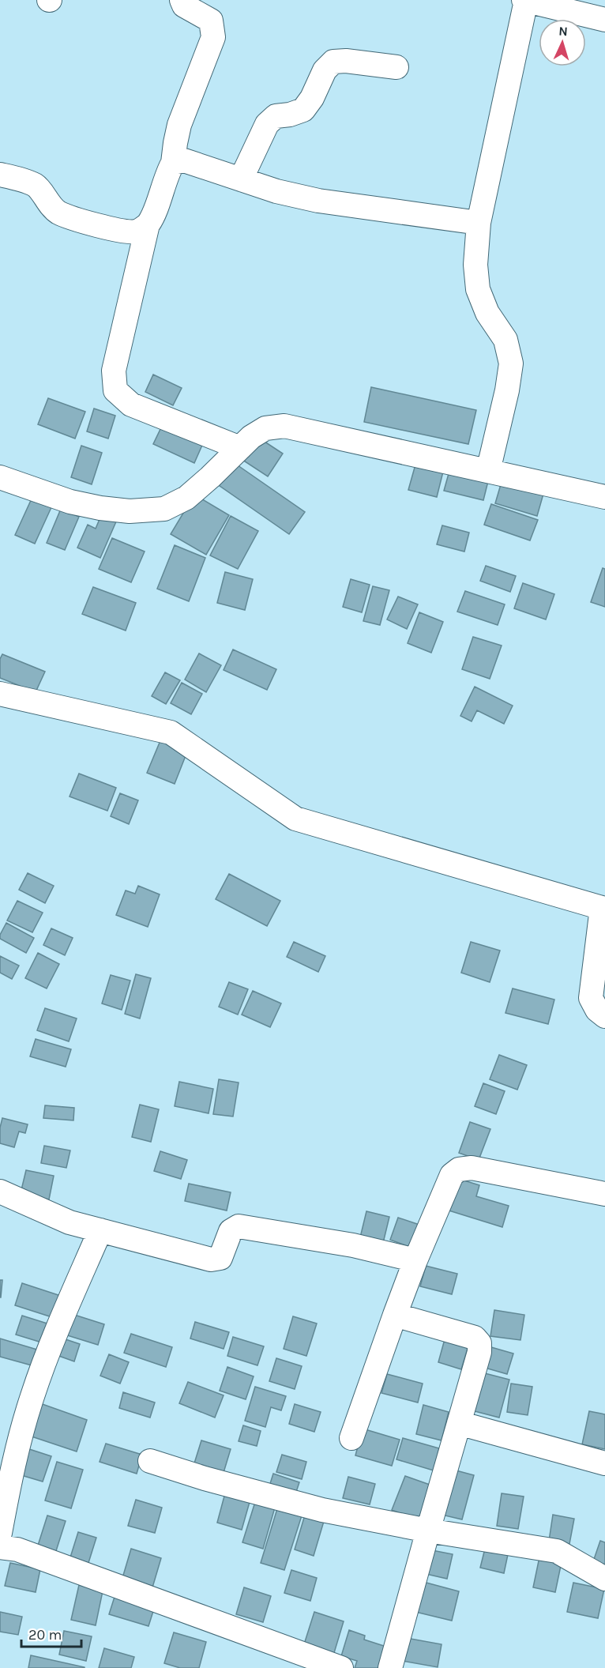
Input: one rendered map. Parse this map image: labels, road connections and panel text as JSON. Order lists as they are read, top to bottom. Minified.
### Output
{"scale_bar":"20 m","north":"top"}
